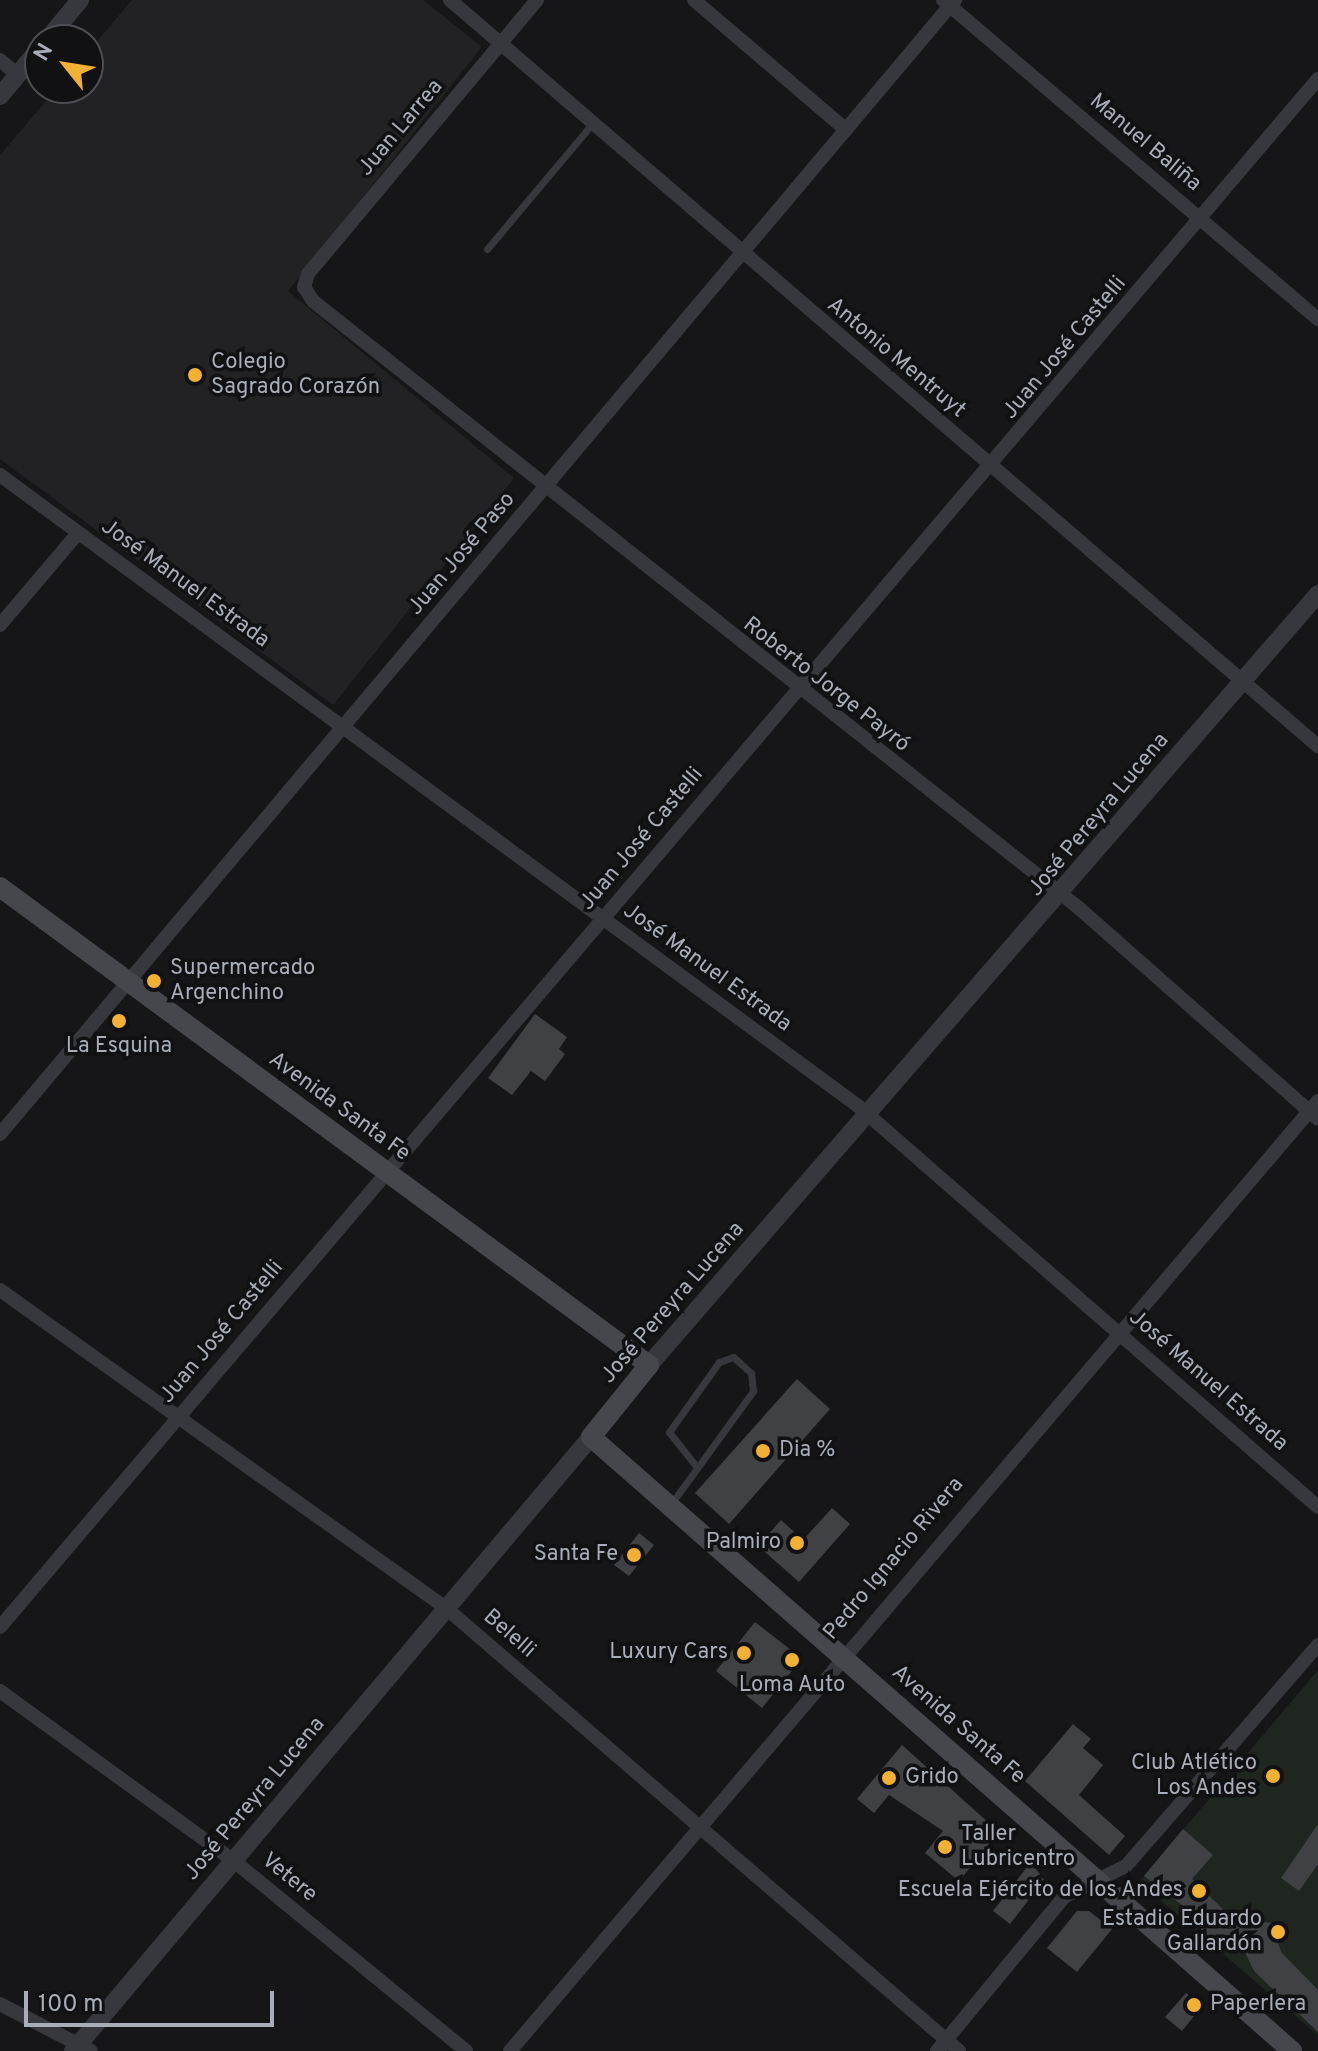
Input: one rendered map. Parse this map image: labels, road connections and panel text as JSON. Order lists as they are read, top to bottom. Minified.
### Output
{"streets":{"main road":["José Pereyra Lucena","Avenida Santa Fe"],"street":["Juan Larrea","Manuel Baliña","Juan José Castelli","Antonio Mentruyt","Juan José Paso","José Manuel Estrada","Roberto Jorge Payró","Pedro Ignacio Rivera","Belelli","Vetere"]},"crossings":[["Juan Larrea","Antonio Mentruyt"],["Juan Larrea","Roberto Jorge Payró"],["Manuel Baliña","Juan José Castelli"],["Manuel Baliña","Juan José Paso"],["Juan José Castelli","Antonio Mentruyt"],["Juan José Castelli","José Manuel Estrada"],["Juan José Castelli","Roberto Jorge Payró"],["Juan José Castelli","Avenida Santa Fe"],["Juan José Castelli","Belelli"],["Antonio Mentruyt","Juan José Paso"],["Antonio Mentruyt","José Pereyra Lucena"],["Juan José Paso","José Manuel Estrada"],["Juan José Paso","Roberto Jorge Payró"],["Juan José Paso","Avenida Santa Fe"],["José Manuel Estrada","José Pereyra Lucena"],["José Manuel Estrada","Pedro Ignacio Rivera"],["Roberto Jorge Payró","José Pereyra Lucena"],["Roberto Jorge Payró","Pedro Ignacio Rivera"],["José Pereyra Lucena","Avenida Santa Fe"],["José Pereyra Lucena","Belelli"],["José Pereyra Lucena","Vetere"],["Avenida Santa Fe","Pedro Ignacio Rivera"],["Pedro Ignacio Rivera","Belelli"]],"places":["Colegio Sagrado Corazón","Supermercado Argenchino","La Esquina","Dia %","Palmiro","Santa Fe","Luxury Cars","Loma Auto","Club Atlético Los Andes","Grido","Taller Lubricentro","Escuela Ejército de los Andes","Estadio Eduardo Gallardón","Paperlera"],"scale_bar":"100 m","north":"top left"}
